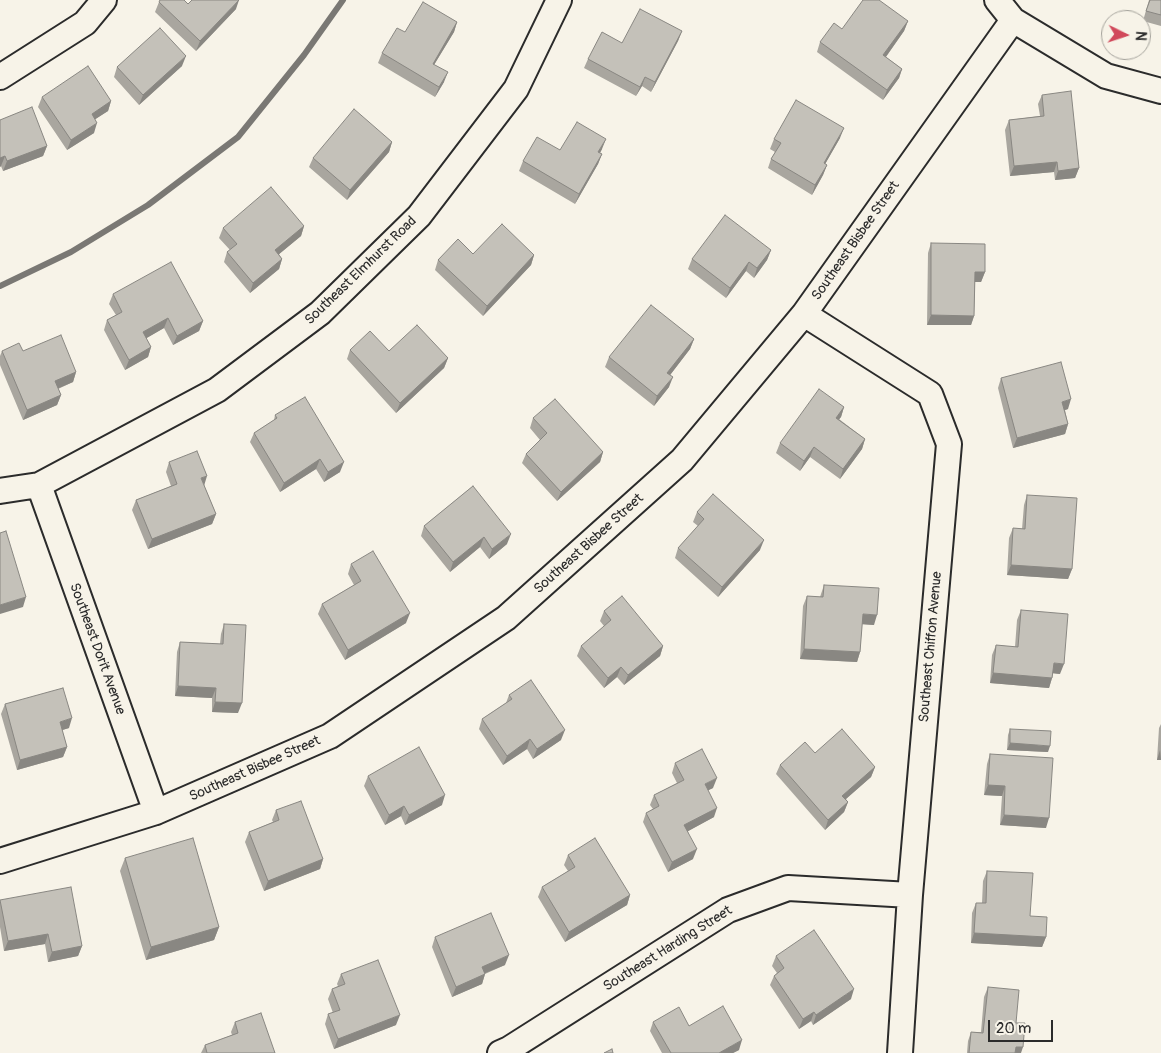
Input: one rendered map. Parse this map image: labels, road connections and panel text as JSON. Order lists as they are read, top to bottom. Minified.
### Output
{"streets":{"street":["Southeast Bisbee Street","Southeast Elmhurst Road","Southeast Chiffon Avenue","Southeast Dorit Avenue","Southeast Harding Street"]},"crossings":[["Southeast Bisbee Street","Southeast Chiffon Avenue"],["Southeast Bisbee Street","Southeast Dorit Avenue"],["Southeast Elmhurst Road","Southeast Dorit Avenue"],["Southeast Chiffon Avenue","Southeast Harding Street"]],"scale_bar":"20 m","north":"right"}
